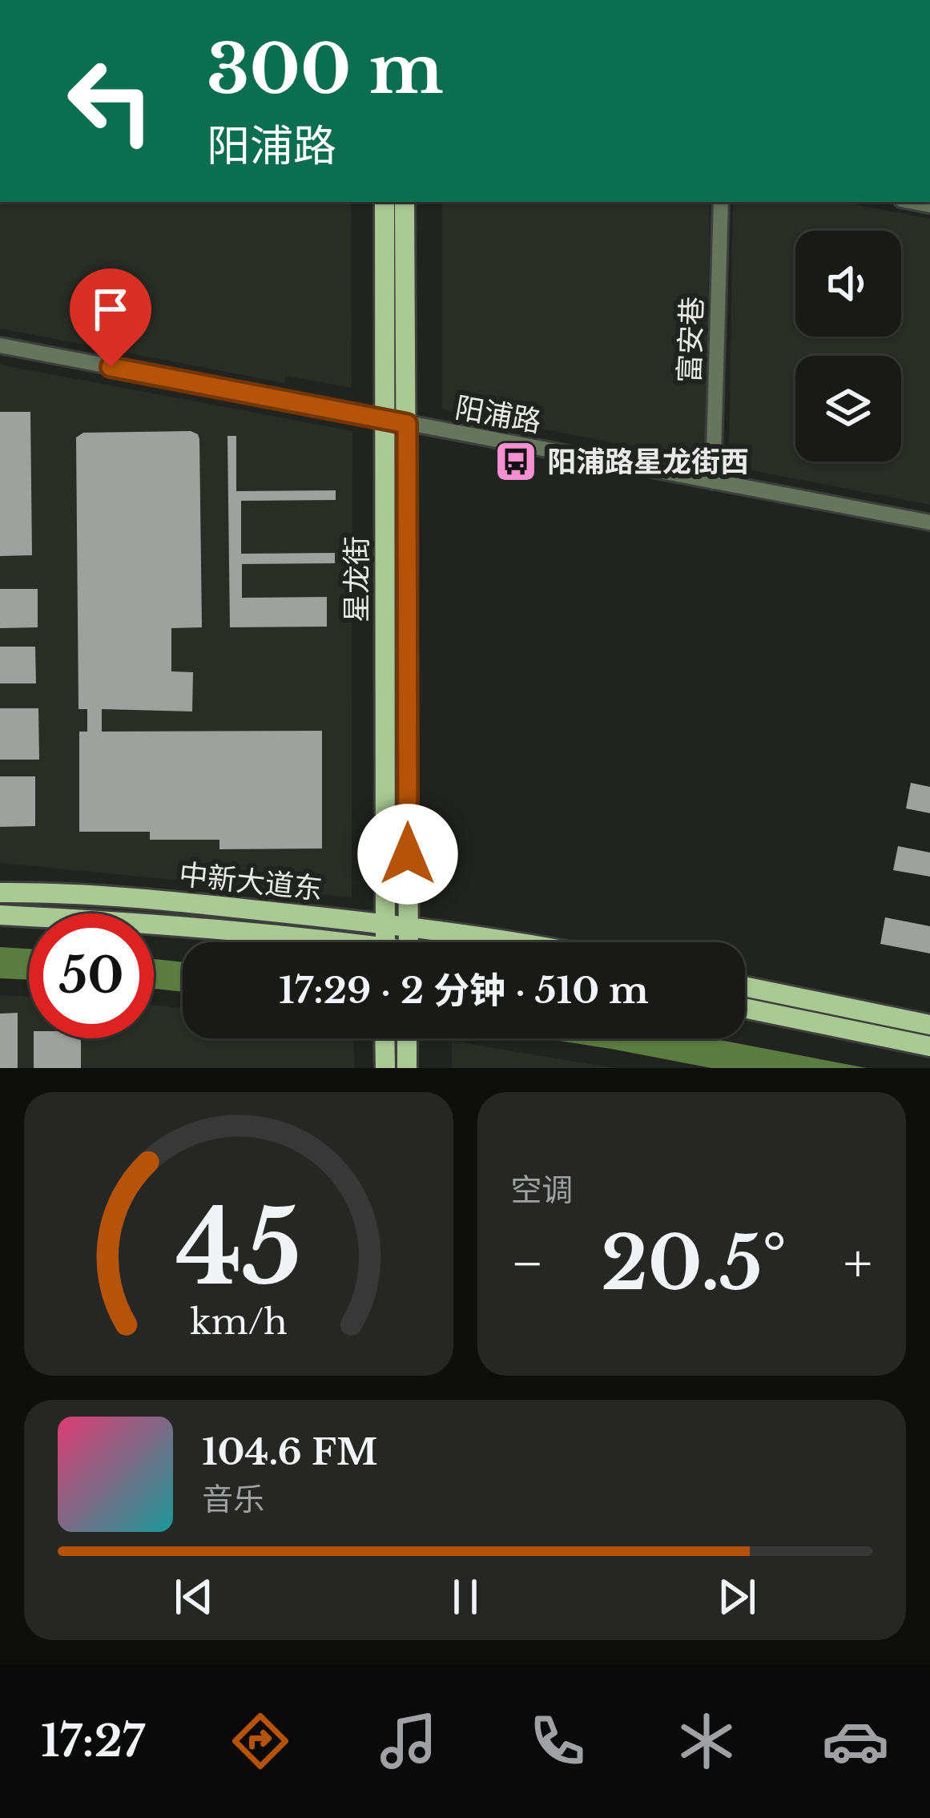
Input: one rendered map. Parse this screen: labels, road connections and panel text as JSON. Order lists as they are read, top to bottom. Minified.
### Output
{"streets":{"main road":["星龙街","中新大道东"],"street":["富安巷","阳浦路"]},"crossings":[["富安巷","阳浦路"],["阳浦路","星龙街"],["星龙街","中新大道东"]],"places":{"bus stop":["阳浦路星龙街西"]},"page":{"turn":["300 m","阳浦路"],"limit":"50","trip":"17:29 · 2 分钟 · 510 m","tile":"空调","heat":["−","20.5°","+"],"song":["104.6 FM","音乐"],"tabs":"17:27","gauge":["45","km/h"]}}
